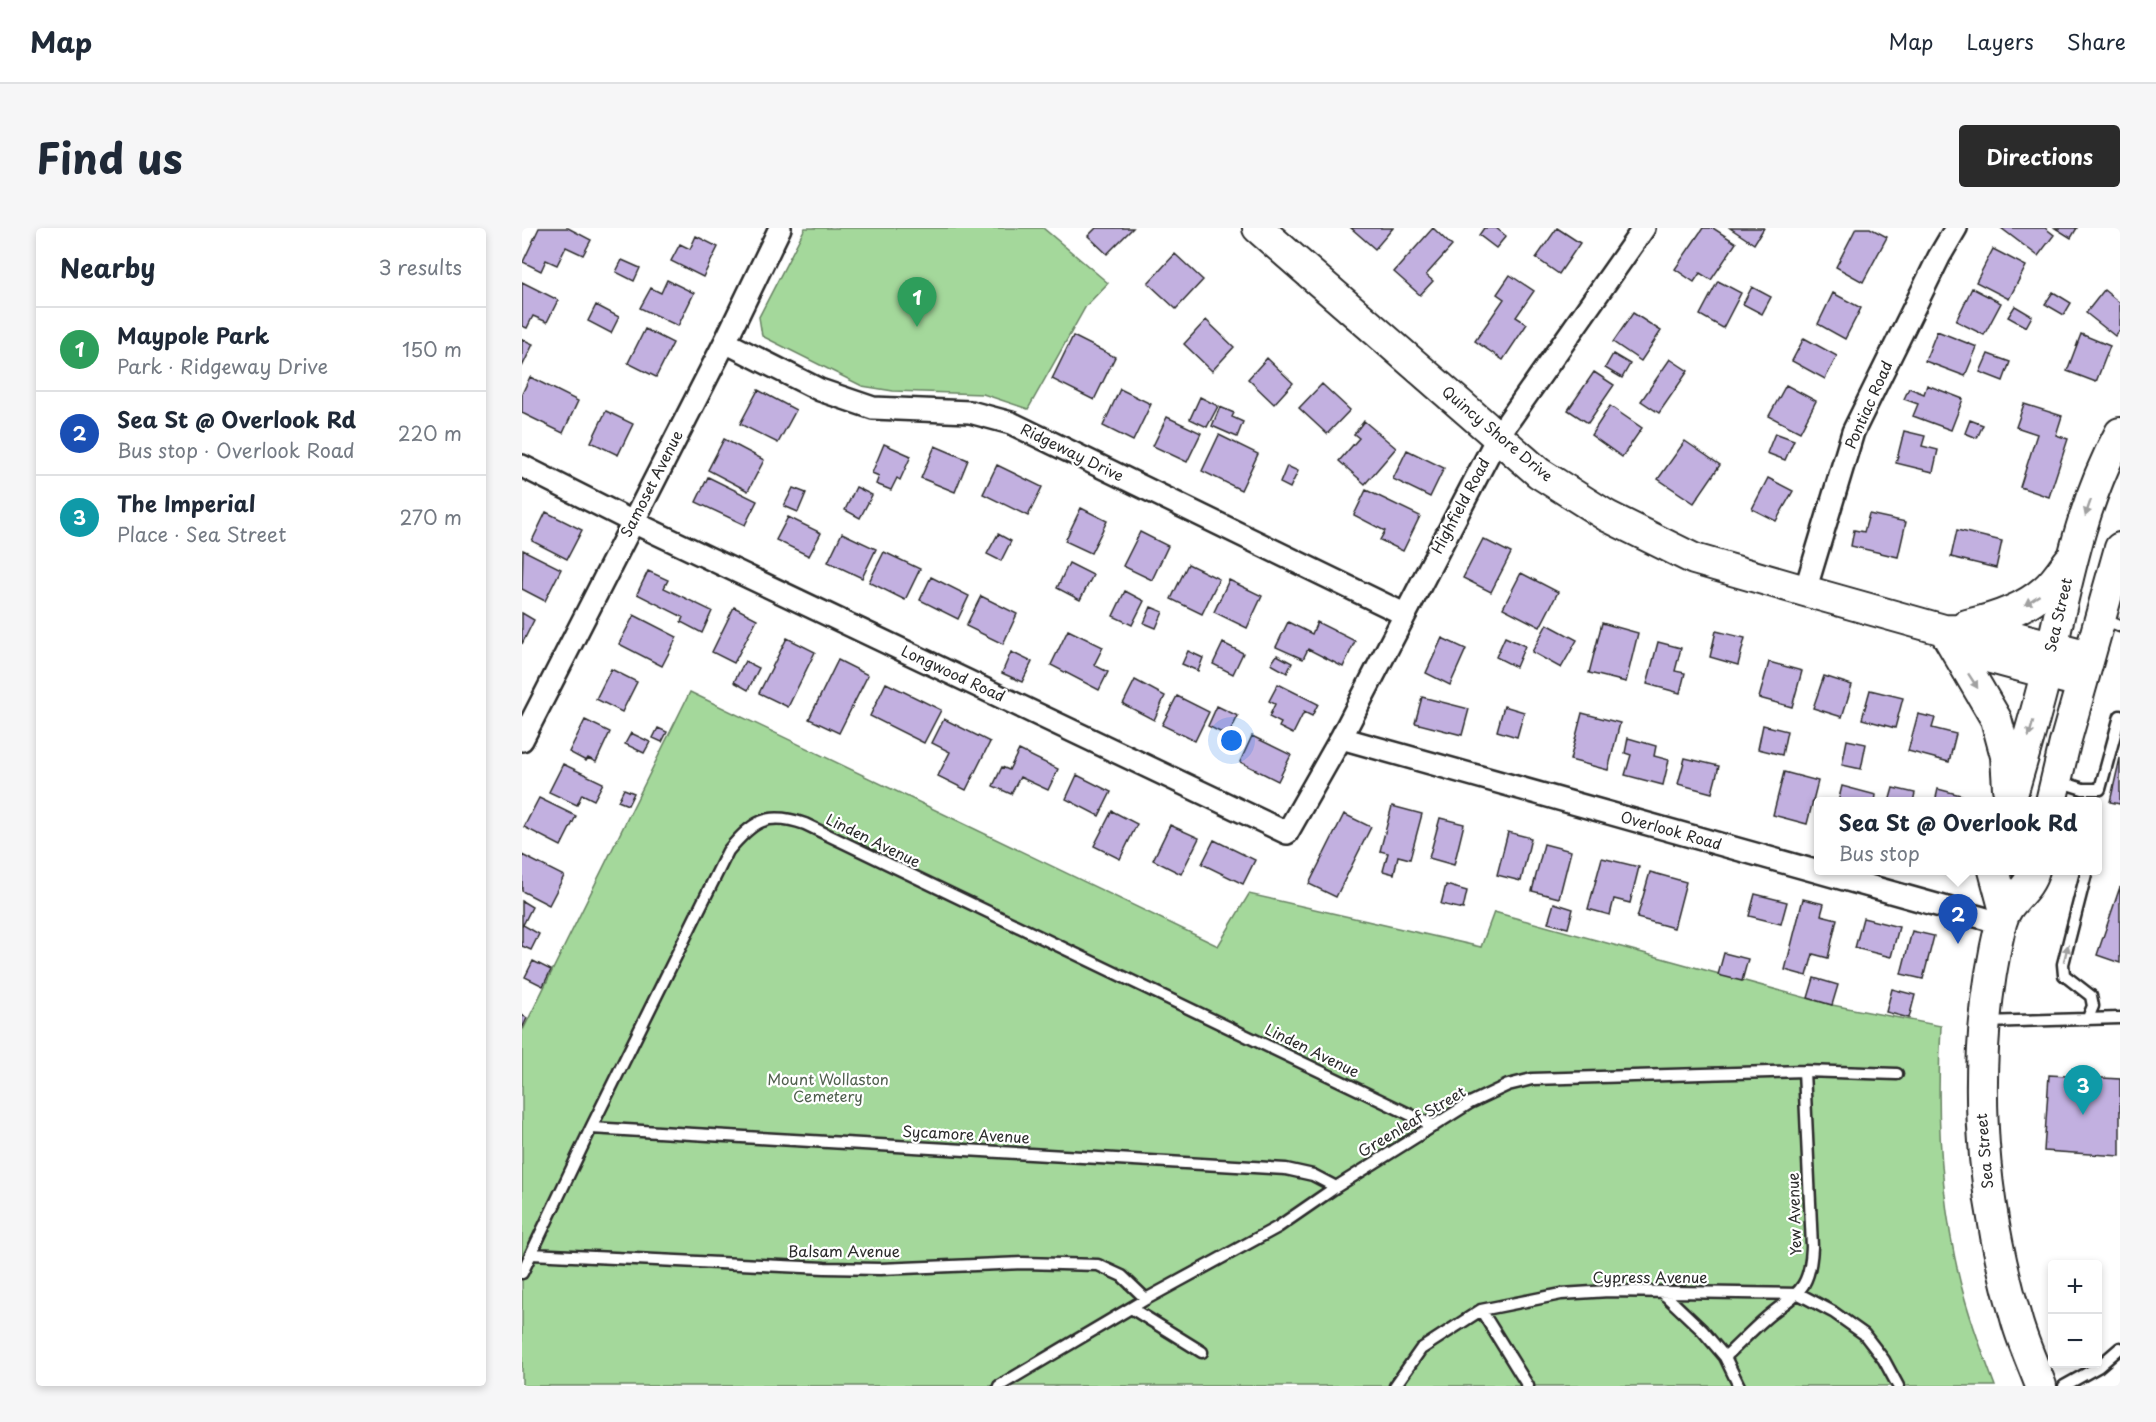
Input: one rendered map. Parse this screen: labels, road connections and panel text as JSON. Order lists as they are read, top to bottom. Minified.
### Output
{"streets":{"main road":["Quincy Shore Drive","Sea Street"],"street":["Pontiac Road","Ridgeway Drive","Samoset Avenue","Highfield Road","Longwood Road","Overlook Road"],"lane":["Linden Avenue","Greenleaf Street","Sycamore Avenue","Yew Avenue","Balsam Avenue","Cypress Avenue"]},"crossings":[["Pontiac Road","Quincy Shore Drive"],["Quincy Shore Drive","Highfield Road"],["Quincy Shore Drive","Sea Street"],["Ridgeway Drive","Samoset Avenue"],["Ridgeway Drive","Highfield Road"],["Samoset Avenue","Longwood Road"],["Highfield Road","Longwood Road"],["Highfield Road","Overlook Road"],["Sea Street","Overlook Road"],["Longwood Road","Overlook Road"],["Linden Avenue","Greenleaf Street"],["Linden Avenue","Sycamore Avenue"],["Linden Avenue","Balsam Avenue"],["Greenleaf Street","Sycamore Avenue"],["Greenleaf Street","Yew Avenue"],["Greenleaf Street","Balsam Avenue"],["Yew Avenue","Cypress Avenue"]],"parks":["Mount Wollaston Cemetery"],"page":{"header":"Map","nav":["Map","Layers","Share"],"title":"Find us","buttons":"Directions","heading":["Nearby","3 results"],"pins":["1","2","3"],"list":[{"mark":"1","name":"Maypole Park","note":"Park · Ridgeway Drive","value":"150 m"},{"mark":"2","name":"Sea St @ Overlook Rd","note":"Bus stop · Overlook Road","value":"220 m"},{"mark":"3","name":"The Imperial","note":"Place · Sea Street","value":"270 m"}],"popup":["Sea St @ Overlook Rd","Bus stop"],"map_buttons":["+","−"]}}
